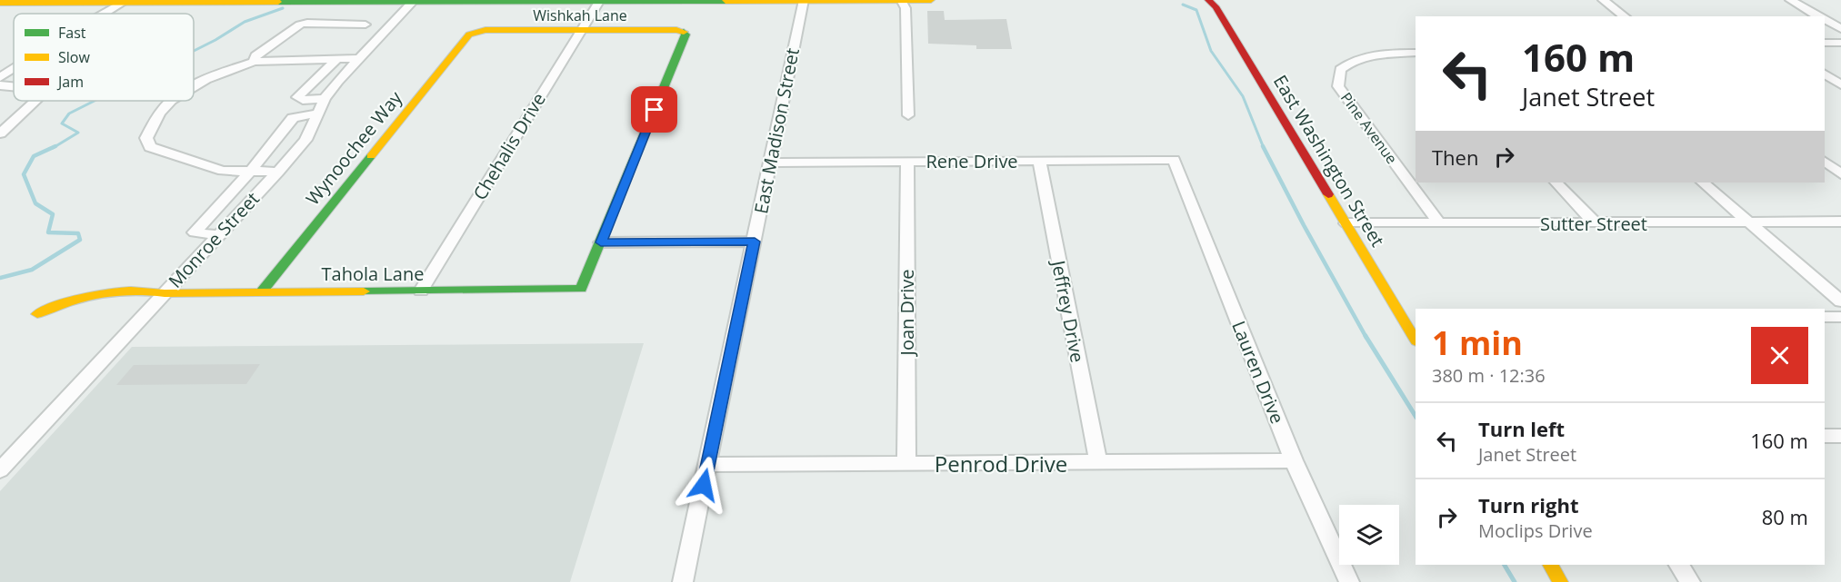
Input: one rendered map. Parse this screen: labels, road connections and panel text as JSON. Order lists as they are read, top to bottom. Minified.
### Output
{"streets":{"main road":["Wishkah Lane","Wynoochee Way","East Washington Street","Tahola Lane"],"street":["Pine Avenue","East Madison Street","Chehalis Drive","Rene Drive","Sutter Street","Monroe Street","Jeffrey Drive","Joan Drive","Lauren Drive","Penrod Drive"]},"crossings":[["Wishkah Lane","Chehalis Drive"],["Wishkah Lane","Wynoochee Way"],["Wishkah Lane","Tahola Lane"],["Pine Avenue","Sutter Street"],["East Madison Street","Rene Drive"],["East Madison Street","Penrod Drive"],["Chehalis Drive","Tahola Lane"],["Wynoochee Way","Tahola Lane"],["Rene Drive","Jeffrey Drive"],["Rene Drive","Joan Drive"],["Rene Drive","Lauren Drive"],["East Washington Street","Sutter Street"],["Monroe Street","Tahola Lane"],["Jeffrey Drive","Penrod Drive"],["Joan Drive","Penrod Drive"],["Lauren Drive","Penrod Drive"]],"legend":["Fast","Slow","Jam"],"page":{"turn":["160 m","Janet Street"],"then":"Then","heading":["1 min","380 m · 12:36"],"list":[{"name":"Turn left","note":"Janet Street","value":"160 m"},{"name":"Turn right","note":"Moclips Drive","value":"80 m"}]}}
